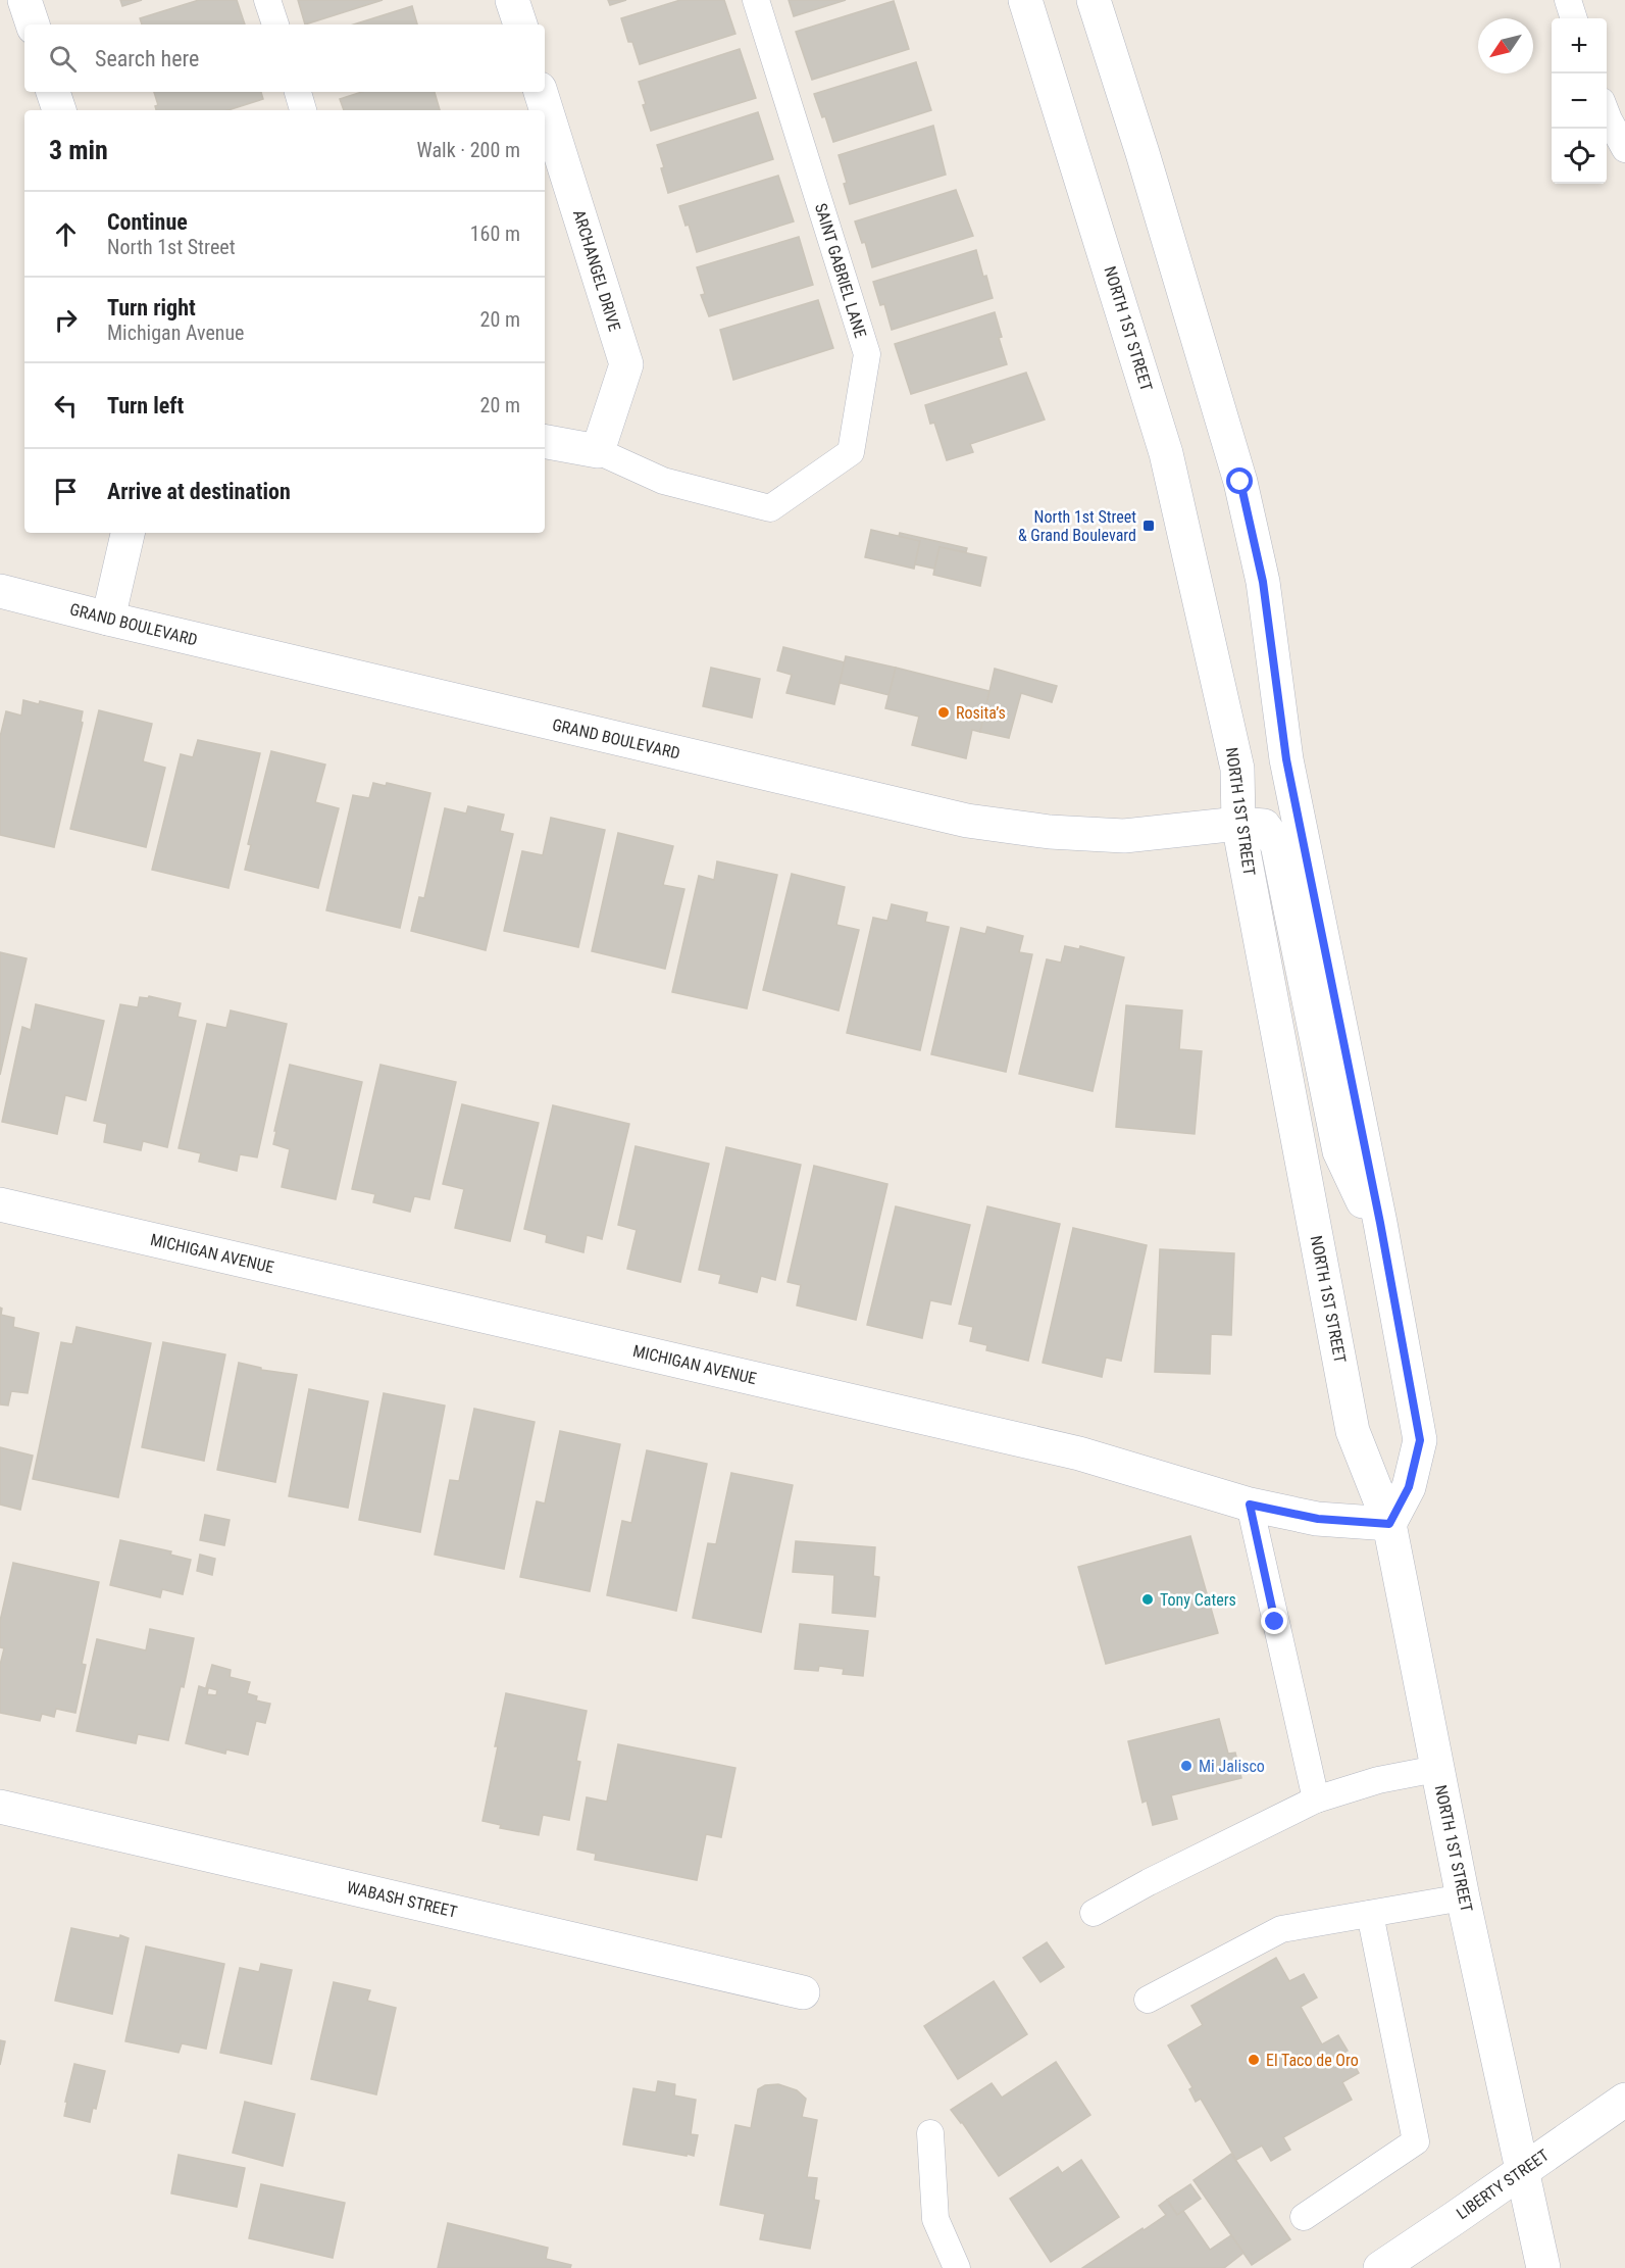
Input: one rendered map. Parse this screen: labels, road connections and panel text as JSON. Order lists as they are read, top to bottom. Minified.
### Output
{"streets":{"street":["ARCHANGEL DRIVE","NORTH 1ST STREET","GRAND BOULEVARD","MICHIGAN AVENUE","WABASH STREET","LIBERTY STREET"],"lane":["SAINT GABRIEL LANE"]},"crossings":[["ARCHANGEL DRIVE","SAINT GABRIEL LANE"],["NORTH 1ST STREET","GRAND BOULEVARD"],["NORTH 1ST STREET","MICHIGAN AVENUE"],["NORTH 1ST STREET","LIBERTY STREET"]],"places":{"transit":["North 1st Street & Grand Boulevard"],"other":["Rosita’s","Tony Caters","Mi Jalisco","El Taco de Oro"]},"north":"bottom left","page":{"map_buttons":["+","−"],"search":"Search here","heading":["3 min","Walk · 200 m"],"list":[["Continue","North 1st Street","160 m"],["Turn right","Michigan Avenue","20 m"],["Turn left","20 m"],"Arrive at destination"]}}
